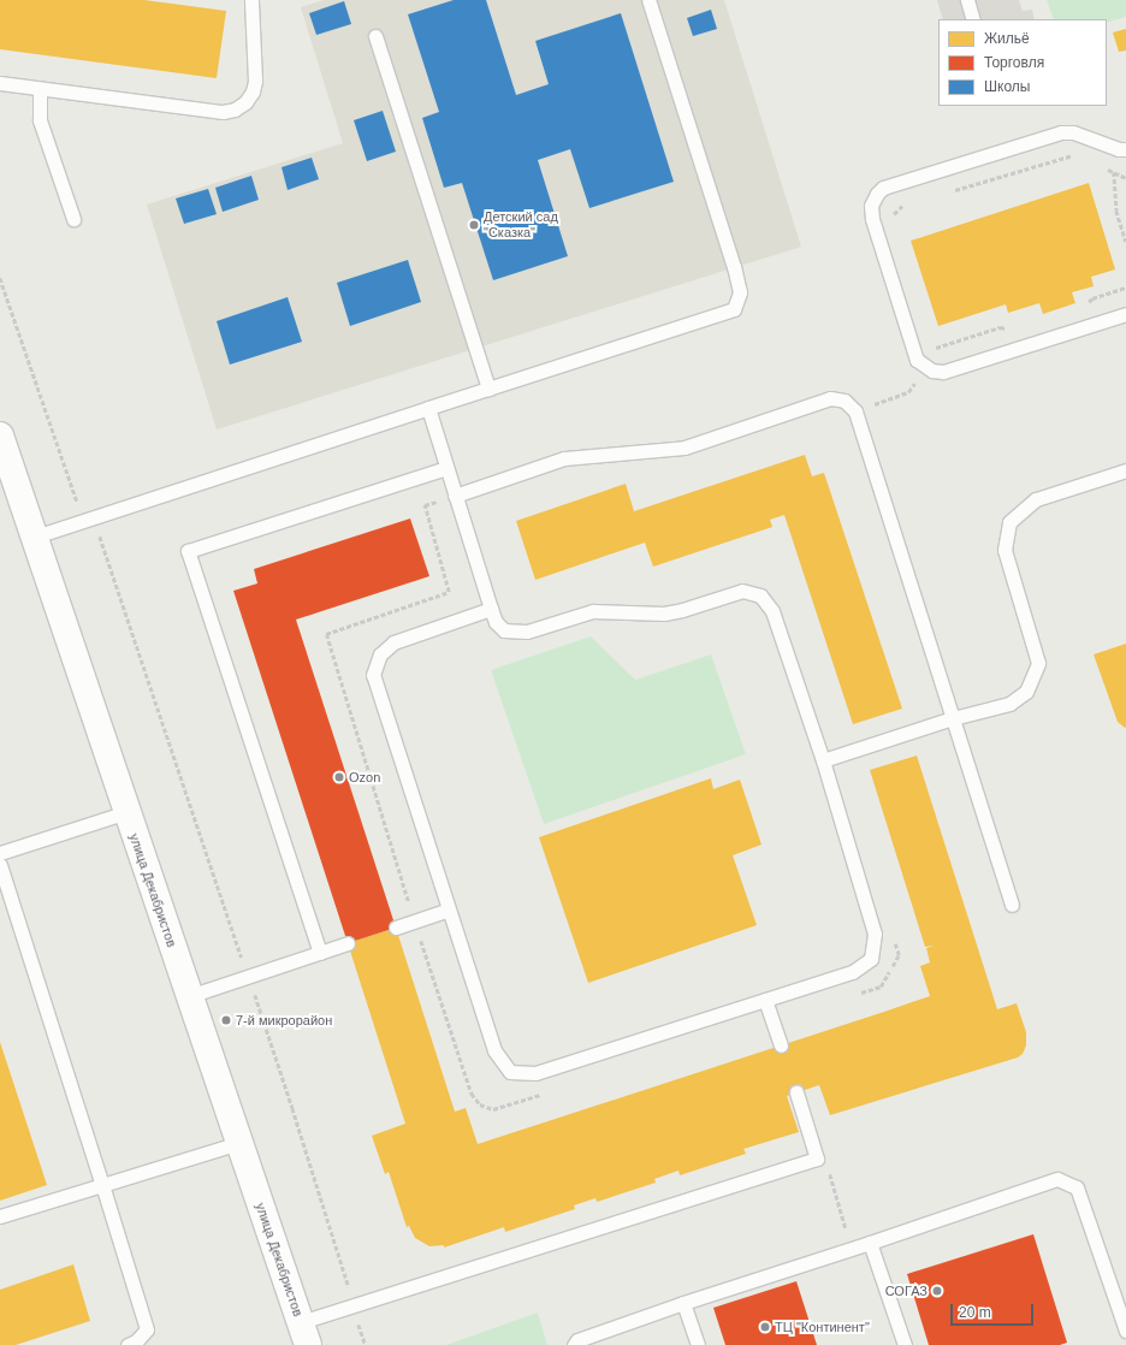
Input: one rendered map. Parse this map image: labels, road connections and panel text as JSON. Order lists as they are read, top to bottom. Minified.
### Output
{"streets":{"main road":["улица Декабристов"]},"places":["Детский сад \"Сказка\"","Ozon","7-й микрорайон","СОГАЗ","ТЦ \"Континент\""],"legend":["Жильё","Торговля","Школы"],"scale_bar":"20 m"}
